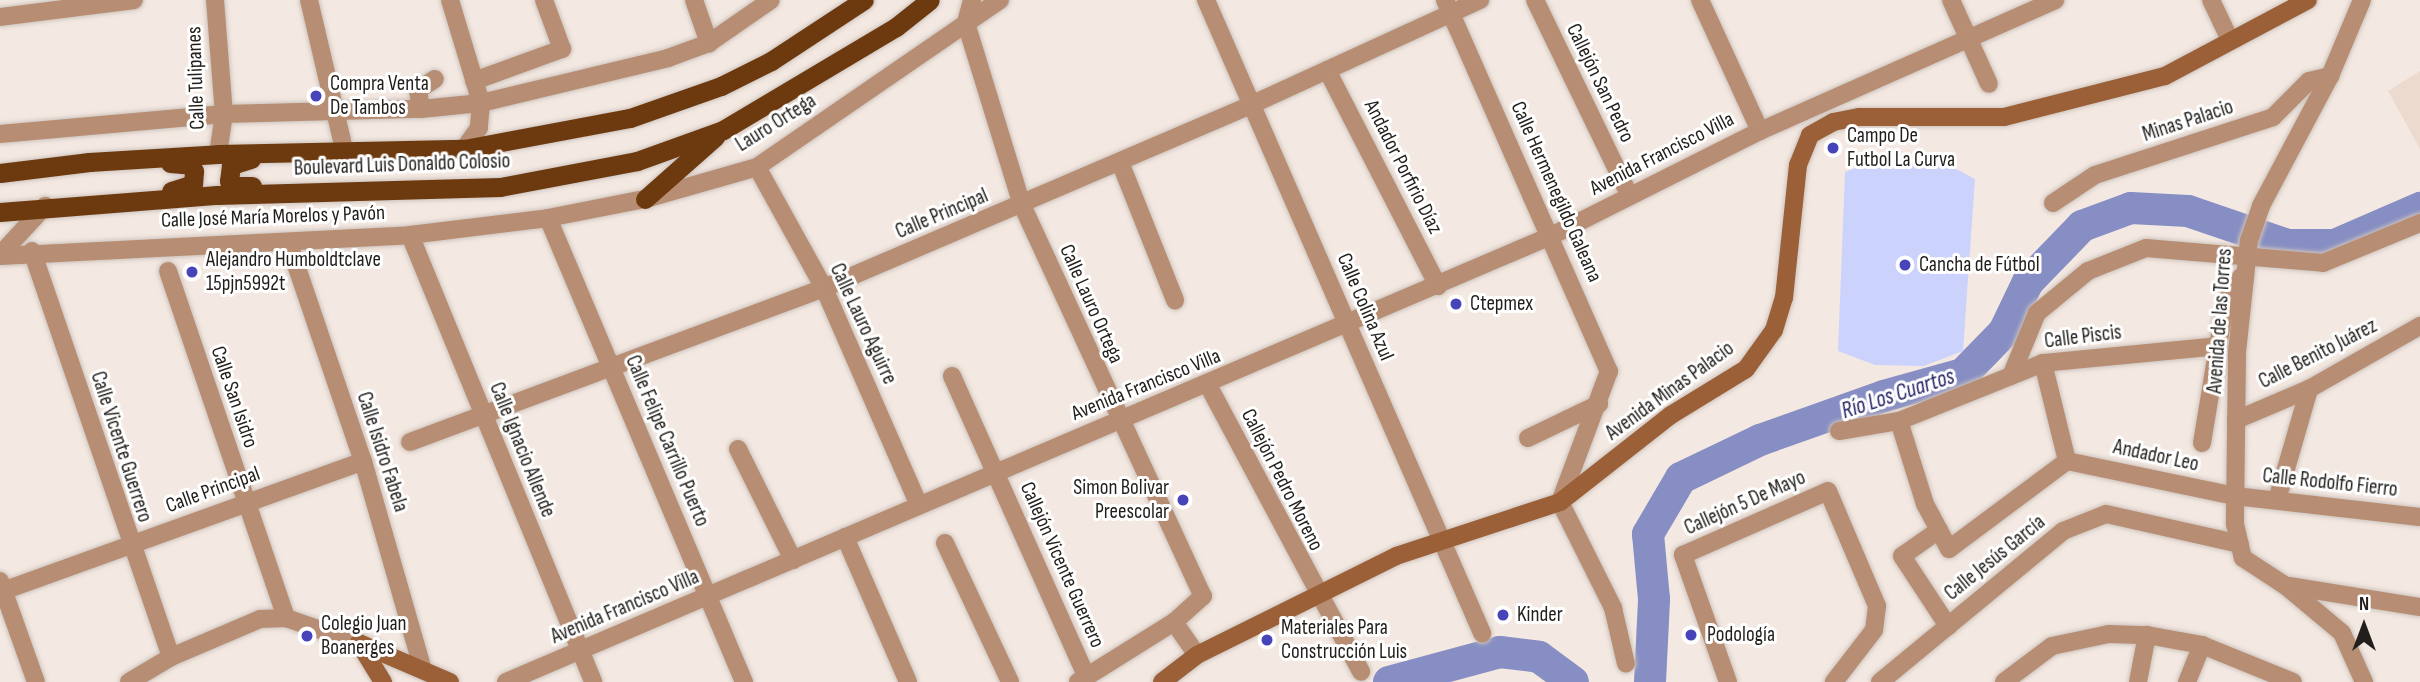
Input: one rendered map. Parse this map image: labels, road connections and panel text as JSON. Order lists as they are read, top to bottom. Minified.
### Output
{"streets":{"highway":["Boulevard Luis Donaldo Colosio"],"main road":["Avenida Minas Palacio"],"street":["Calle Tulipanes","Callejón San Pedro","Minas Palacio","Lauro Ortega","Avenida Francisco Villa","Andador Porfirio Díaz","Calle Hermenegildo Galeana","Calle Principal","Calle José María Morelos y Pavón","Calle Lauro Ortega","Calle Colina Azul","Avenida de las Torres","Calle Lauro Aguirre","Calle Piscis","Calle Benito Juárez","Calle San Isidro","Calle Felipe Carrillo Puerto","Calle Vicente Guerrero","Calle Ignacio Allende","Calle Isidro Fabela","Andador Leo","Callejón Pedro Moreno","Calle Rodolfo Fierro","Callejón 5 De Mayo","Calle Jesús García","Callejón Vicente Guerrero"]},"crossings":[["Calle Tulipanes","Boulevard Luis Donaldo Colosio"],["Minas Palacio","Avenida de las Torres"],["Lauro Ortega","Calle José María Morelos y Pavón"],["Lauro Ortega","Calle Lauro Ortega"],["Lauro Ortega","Calle Lauro Aguirre"],["Lauro Ortega","Calle Felipe Carrillo Puerto"],["Avenida Francisco Villa","Andador Porfirio Díaz"],["Avenida Francisco Villa","Calle Hermenegildo Galeana"],["Avenida Francisco Villa","Calle Lauro Ortega"],["Avenida Francisco Villa","Calle Colina Azul"],["Avenida Francisco Villa","Calle Lauro Aguirre"],["Avenida Francisco Villa","Calle Felipe Carrillo Puerto"],["Avenida Francisco Villa","Calle Ignacio Allende"],["Avenida Francisco Villa","Callejón Pedro Moreno"],["Avenida Francisco Villa","Callejón Vicente Guerrero"],["Andador Porfirio Díaz","Calle Principal"],["Calle Hermenegildo Galeana","Calle Principal"],["Calle Hermenegildo Galeana","Avenida Minas Palacio"],["Calle Principal","Calle Lauro Ortega"],["Calle Principal","Calle Colina Azul"],["Calle Principal","Calle Lauro Aguirre"],["Calle Principal","Calle San Isidro"],["Calle Principal","Calle Felipe Carrillo Puerto"],["Calle Principal","Calle Vicente Guerrero"],["Calle Principal","Calle Ignacio Allende"],["Calle Principal","Calle Isidro Fabela"],["Calle José María Morelos y Pavón","Calle Felipe Carrillo Puerto"],["Calle José María Morelos y Pavón","Calle Vicente Guerrero"],["Calle José María Morelos y Pavón","Calle Ignacio Allende"],["Calle Colina Azul","Avenida Minas Palacio"],["Avenida de las Torres","Calle Benito Juárez"],["Avenida de las Torres","Andador Leo"],["Avenida de las Torres","Calle Rodolfo Fierro"],["Avenida de las Torres","Calle Jesús García"],["Avenida Minas Palacio","Callejón Pedro Moreno"],["Andador Leo","Calle Rodolfo Fierro"]],"water":["Río Los Cuartos"],"places":["Compra Venta De Tambos","Campo De Futbol La Curva","Cancha de Fútbol","Alejandro Humboldtclave 15pjn5992t","Ctepmex","Simon Bolivar Preescolar","Kinder","Podología","Colegio Juan Boanerges","Materiales Para Construcción Luis"],"north":"top"}
